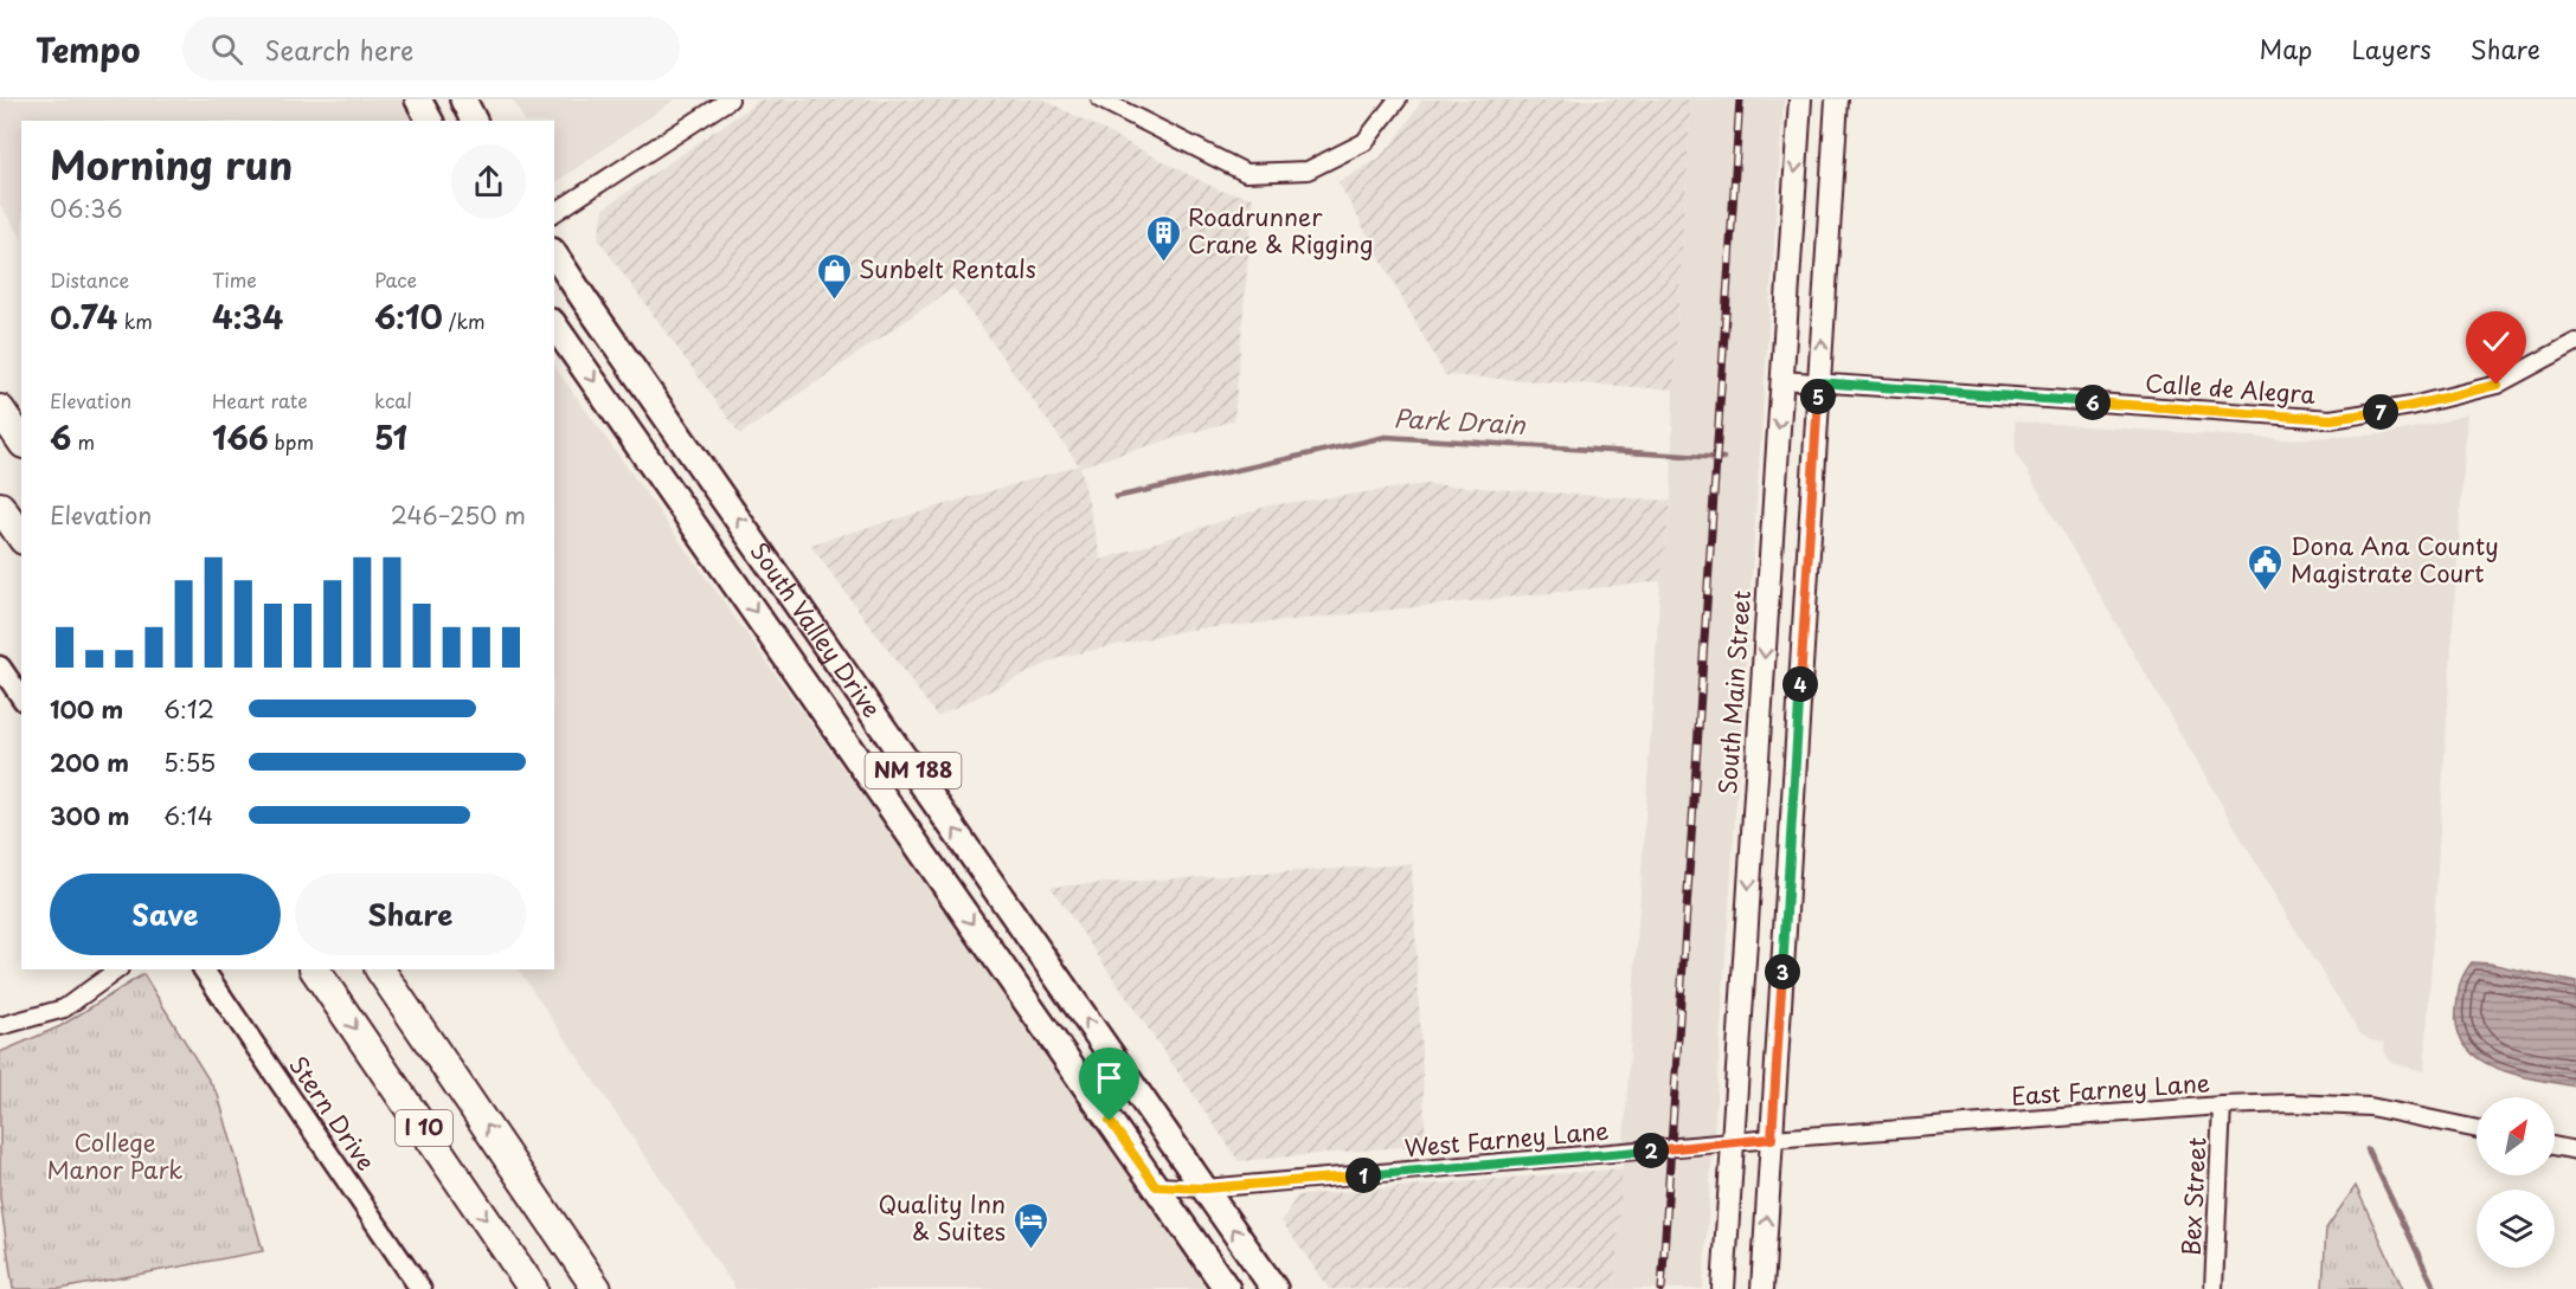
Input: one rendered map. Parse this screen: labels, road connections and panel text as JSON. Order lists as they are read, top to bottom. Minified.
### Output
{"streets":{"highway":["I 10"],"main road":["South Valley Drive","South Main Street","NM 188"],"street":["Calle de Alegra","East Farney Lane","Stern Drive","West Farney Lane","Bex Street"]},"crossings":[["Calle de Alegra","South Main Street"],["South Valley Drive","West Farney Lane"],["South Main Street","East Farney Lane"],["South Main Street","West Farney Lane"],["East Farney Lane","West Farney Lane"],["East Farney Lane","Bex Street"]],"water":["Park Drain"],"parks":["College Manor Park"],"places":{"building":["Roadrunner Crane & Rigging"],"shop":["Sunbelt Rentals"],"public building":["Dona Ana County Magistrate Court"],"hotel":["Quality Inn & Suites"]},"north":"top right","page":{"header":"Tempo","search":"Search here","nav":["Map","Layers","Share"],"heading":["Morning run","06:36"],"stats":[["Distance","0.74 km"],["Time","4:34"],["Pace","6:10 /km"],["Elevation","6 m"],["Heart rate","166 bpm"],["kcal","51"]],"pins":["5","6","7","4","3","2","1"],"chart":["Elevation","246–250 m"],"list":[{"name":"100 m","note":"6:12"},{"name":"200 m","note":"5:55"},{"name":"300 m","note":"6:14"}],"buttons":["Save","Share"]}}
